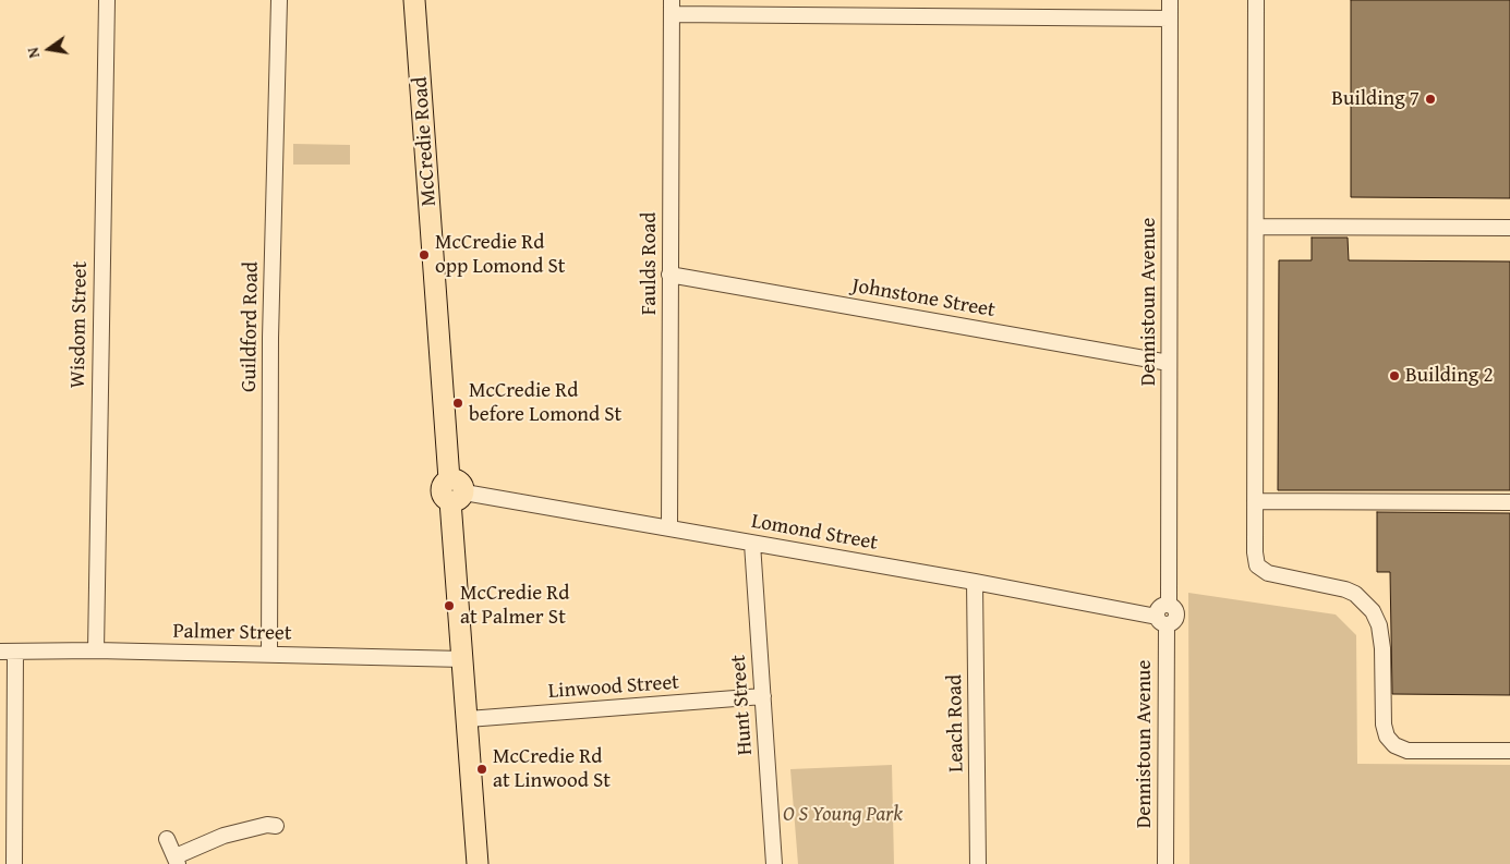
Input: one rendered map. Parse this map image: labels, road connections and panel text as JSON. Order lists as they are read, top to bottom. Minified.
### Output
{"streets":{"main road":["McCredie Road"],"street":["Faulds Road","Johnstone Street","Dennistoun Avenue","Wisdom Street","Guildford Road","Lomond Street","Palmer Street","Linwood Street","Hunt Street","Leach Road"]},"crossings":[["McCredie Road","Lomond Street"],["McCredie Road","Palmer Street"],["McCredie Road","Linwood Street"],["Faulds Road","Johnstone Street"],["Faulds Road","Lomond Street"],["Johnstone Street","Dennistoun Avenue"],["Dennistoun Avenue","Lomond Street"],["Wisdom Street","Palmer Street"],["Guildford Road","Palmer Street"],["Lomond Street","Hunt Street"],["Lomond Street","Leach Road"],["Linwood Street","Hunt Street"]],"parks":["O S Young Park"],"places":["Building 7","McCredie Rd opp Lomond St","Building 2","McCredie Rd before Lomond St","McCredie Rd at Palmer St","McCredie Rd at Linwood St"],"north":"left"}
